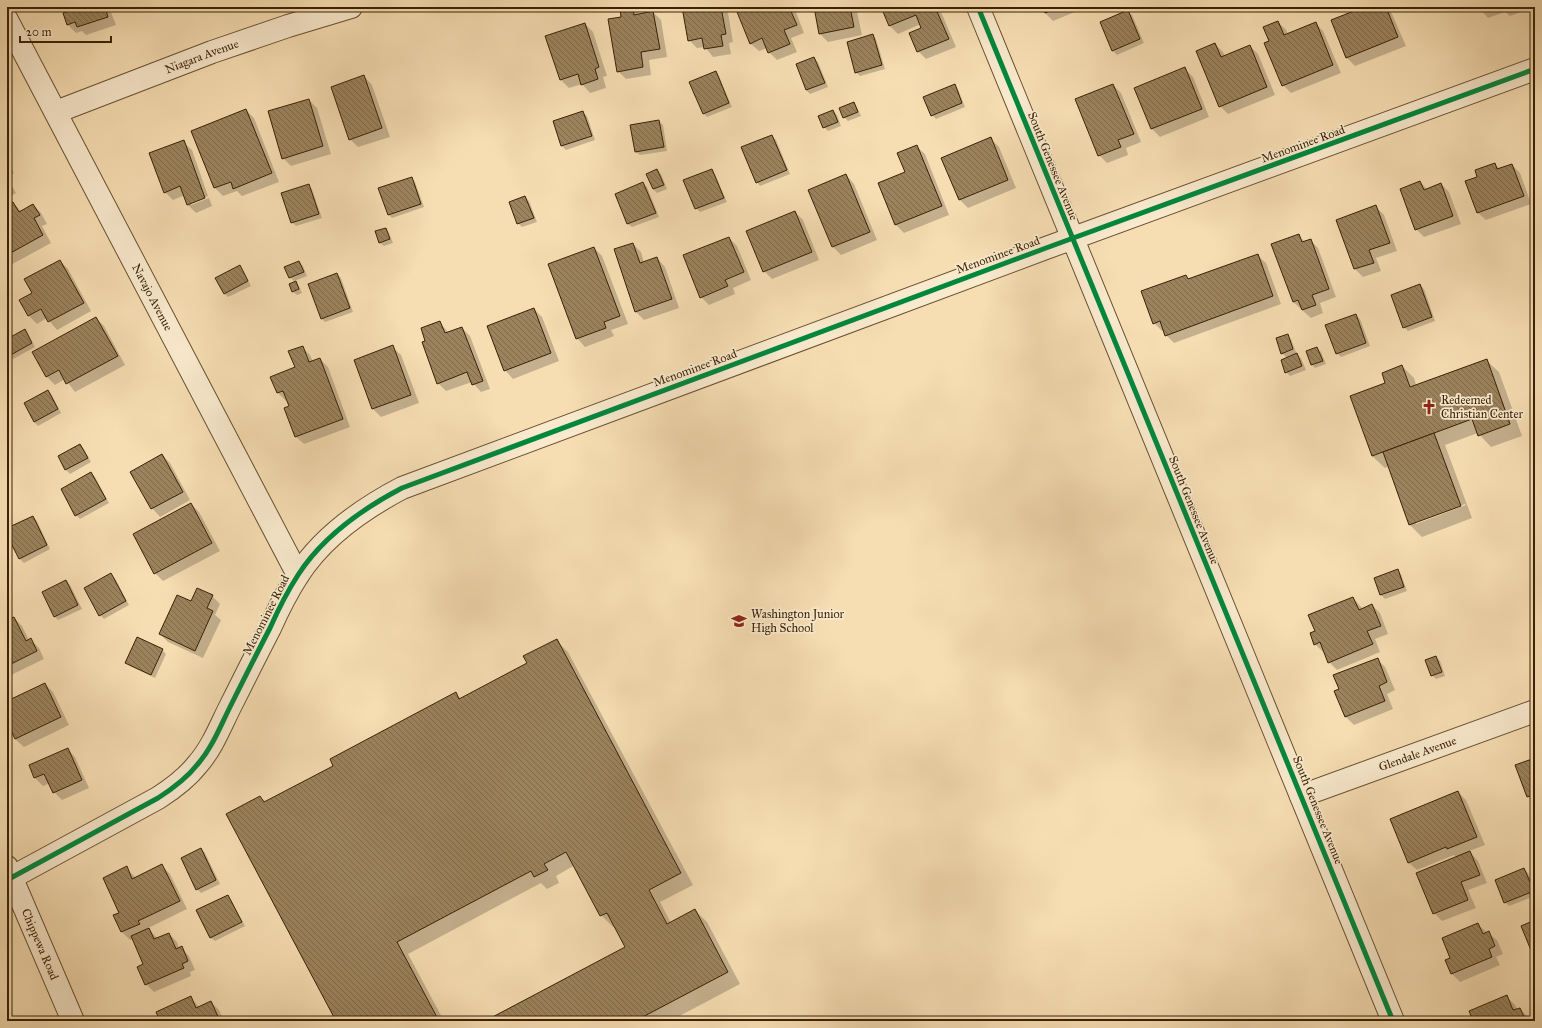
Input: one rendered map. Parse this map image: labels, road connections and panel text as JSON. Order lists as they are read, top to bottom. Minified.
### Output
{"streets":{"street":["Niagara Avenue","Menominee Road","South Genessee Avenue","Navajo Avenue","Glendale Avenue","Chippewa Road"]},"crossings":[["Niagara Avenue","Navajo Avenue"],["Menominee Road","South Genessee Avenue"],["Menominee Road","Navajo Avenue"],["Menominee Road","Chippewa Road"],["South Genessee Avenue","Glendale Avenue"]],"places":{"church":["Redeemed Christian Center"],"school or university":["Washington Junior High School"]},"scale_bar":"20 m"}
